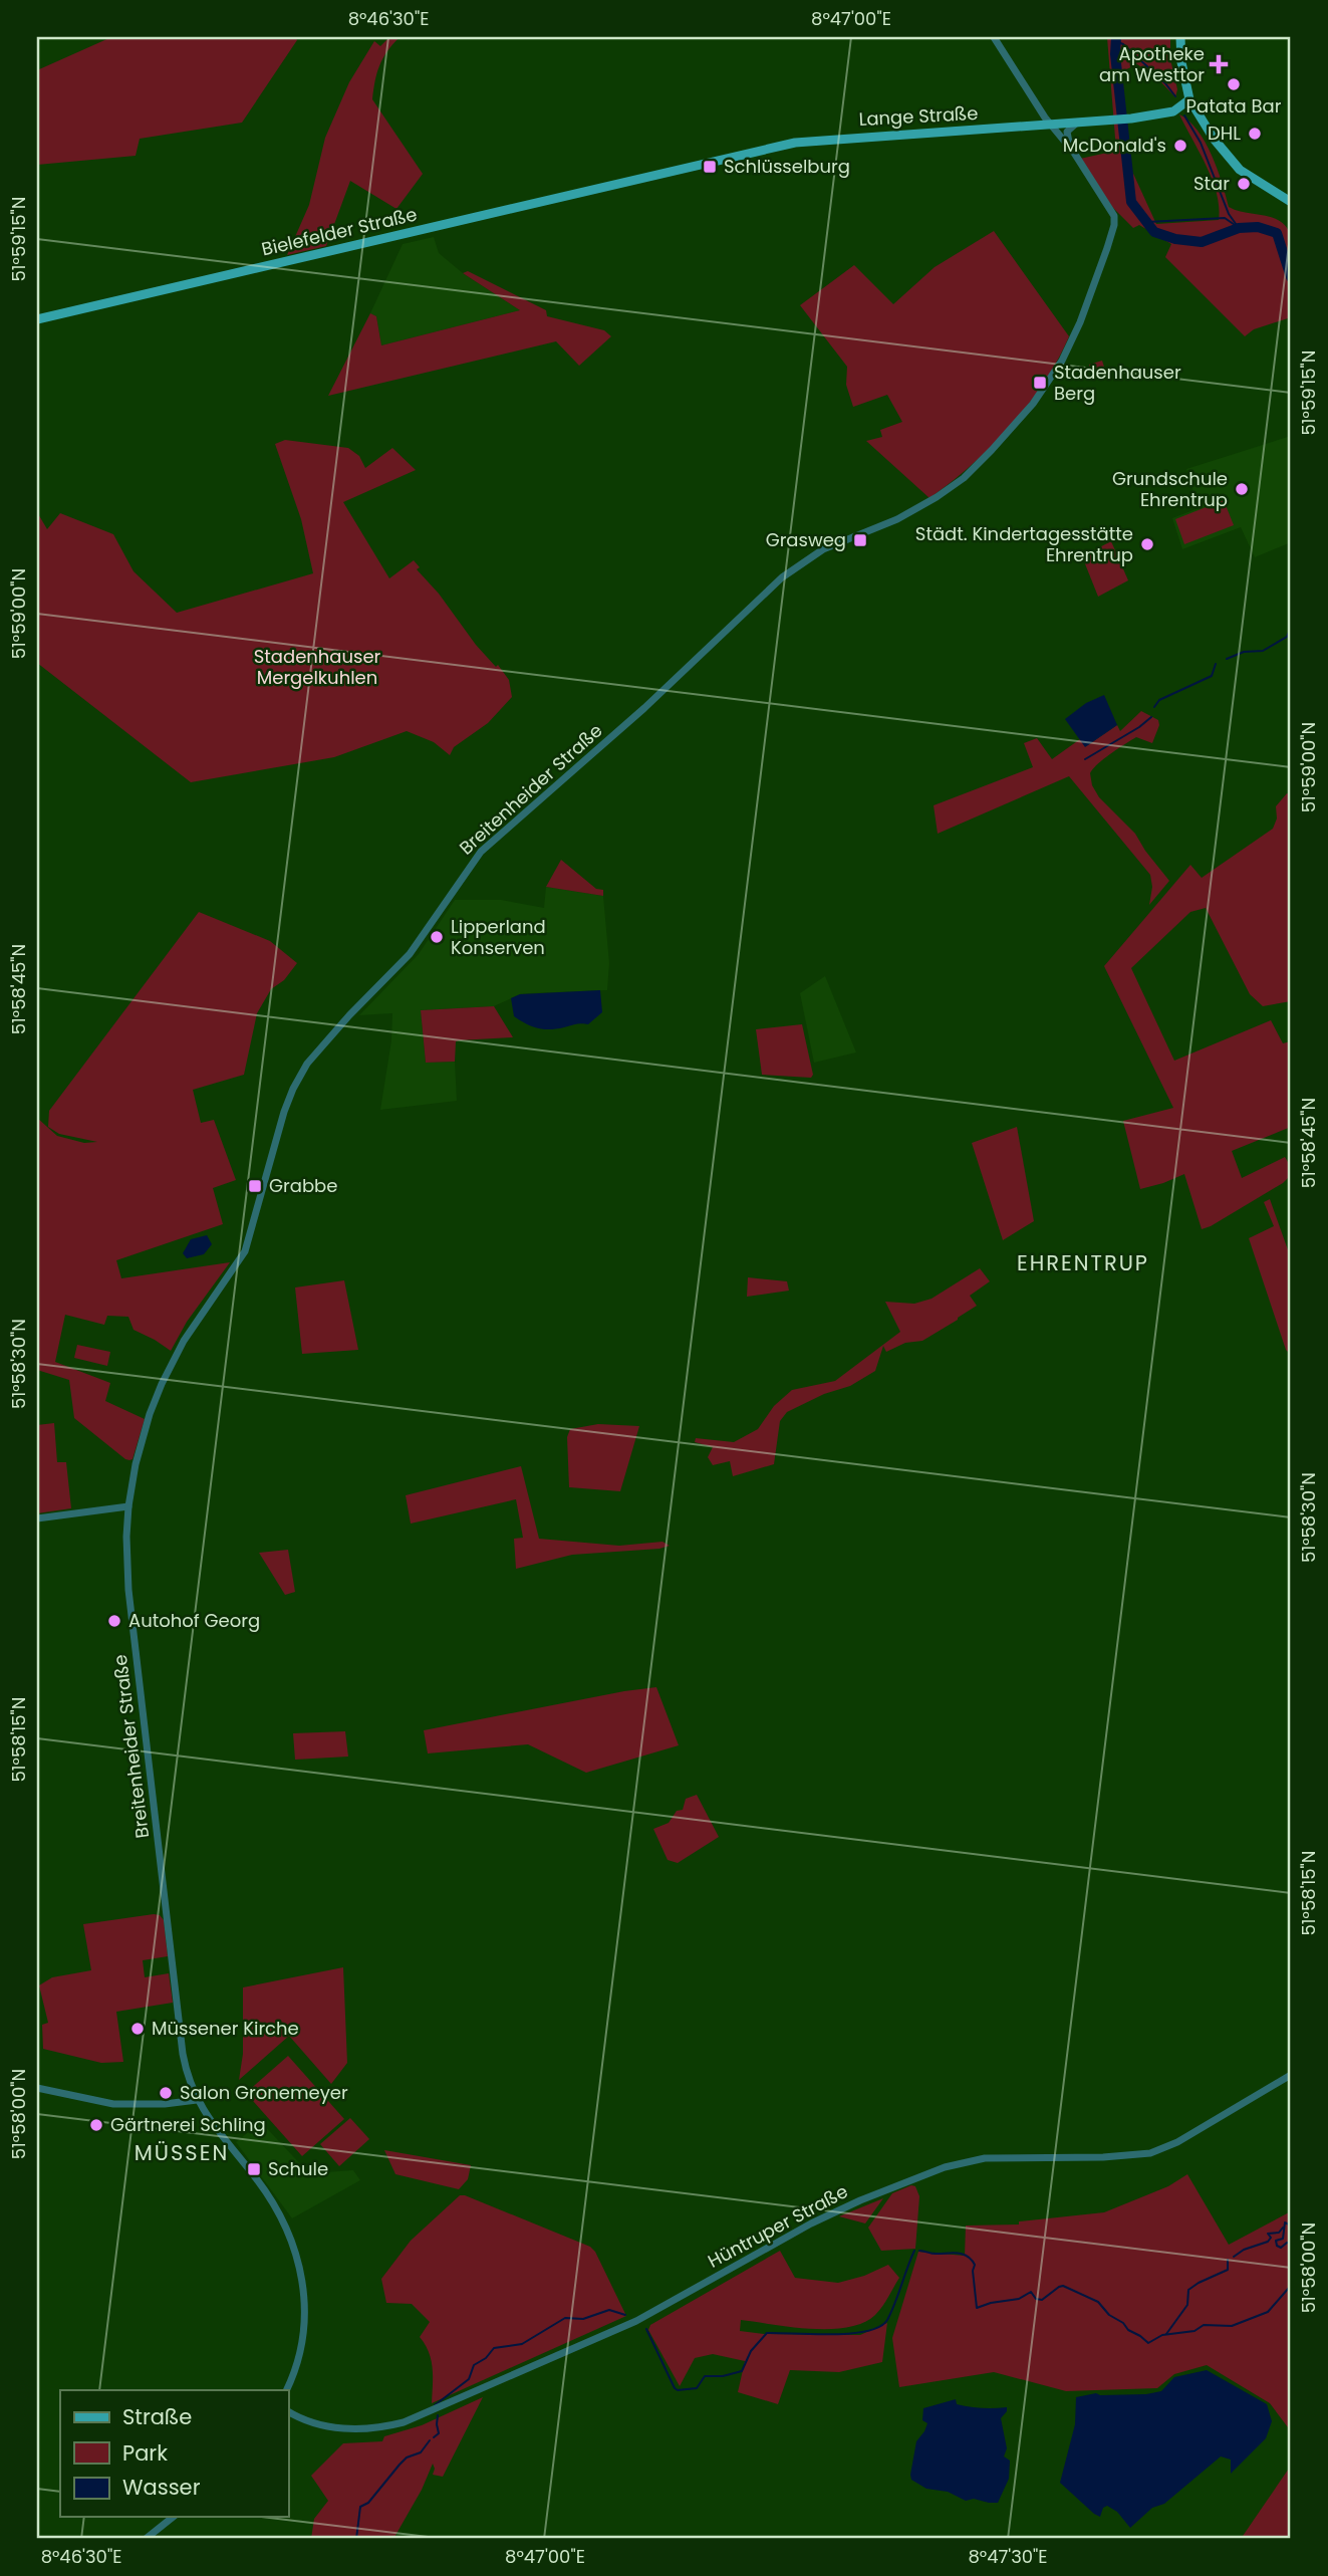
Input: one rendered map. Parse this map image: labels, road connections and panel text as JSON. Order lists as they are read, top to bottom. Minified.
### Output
{"streets":{"main road":["Lange Straße","Bielefelder Straße"],"street":["Breitenheider Straße","Hüntruper Straße"]},"crossings":[["Lange Straße","Bielefelder Straße"]],"districts":["EHRENTRUP","MÜSSEN"],"parks":["Stadenhauser Mergelkuhlen"],"places":{"health":["Apotheke am Westtor"],"other":["Patata Bar","DHL","McDonald's","Star","Grundschule Ehrentrup","Städt. Kindertagesstätte Ehrentrup","Lipperland Konserven","Autohof Georg","Müssener Kirche","Salon Gronemeyer","Gärtnerei Schling"],"transit":["Schlüsselburg","Stadenhauser Berg","Grasweg","Grabbe","Schule"]},"legend":["Straße","Park","Wasser"],"coordinates":["8°46'30\"E","8°47'00\"E","51°59'15\"N","51°59'00\"N","51°58'45\"N","51°58'30\"N","51°58'15\"N","51°58'00\"N","8°47'30\"E"]}
